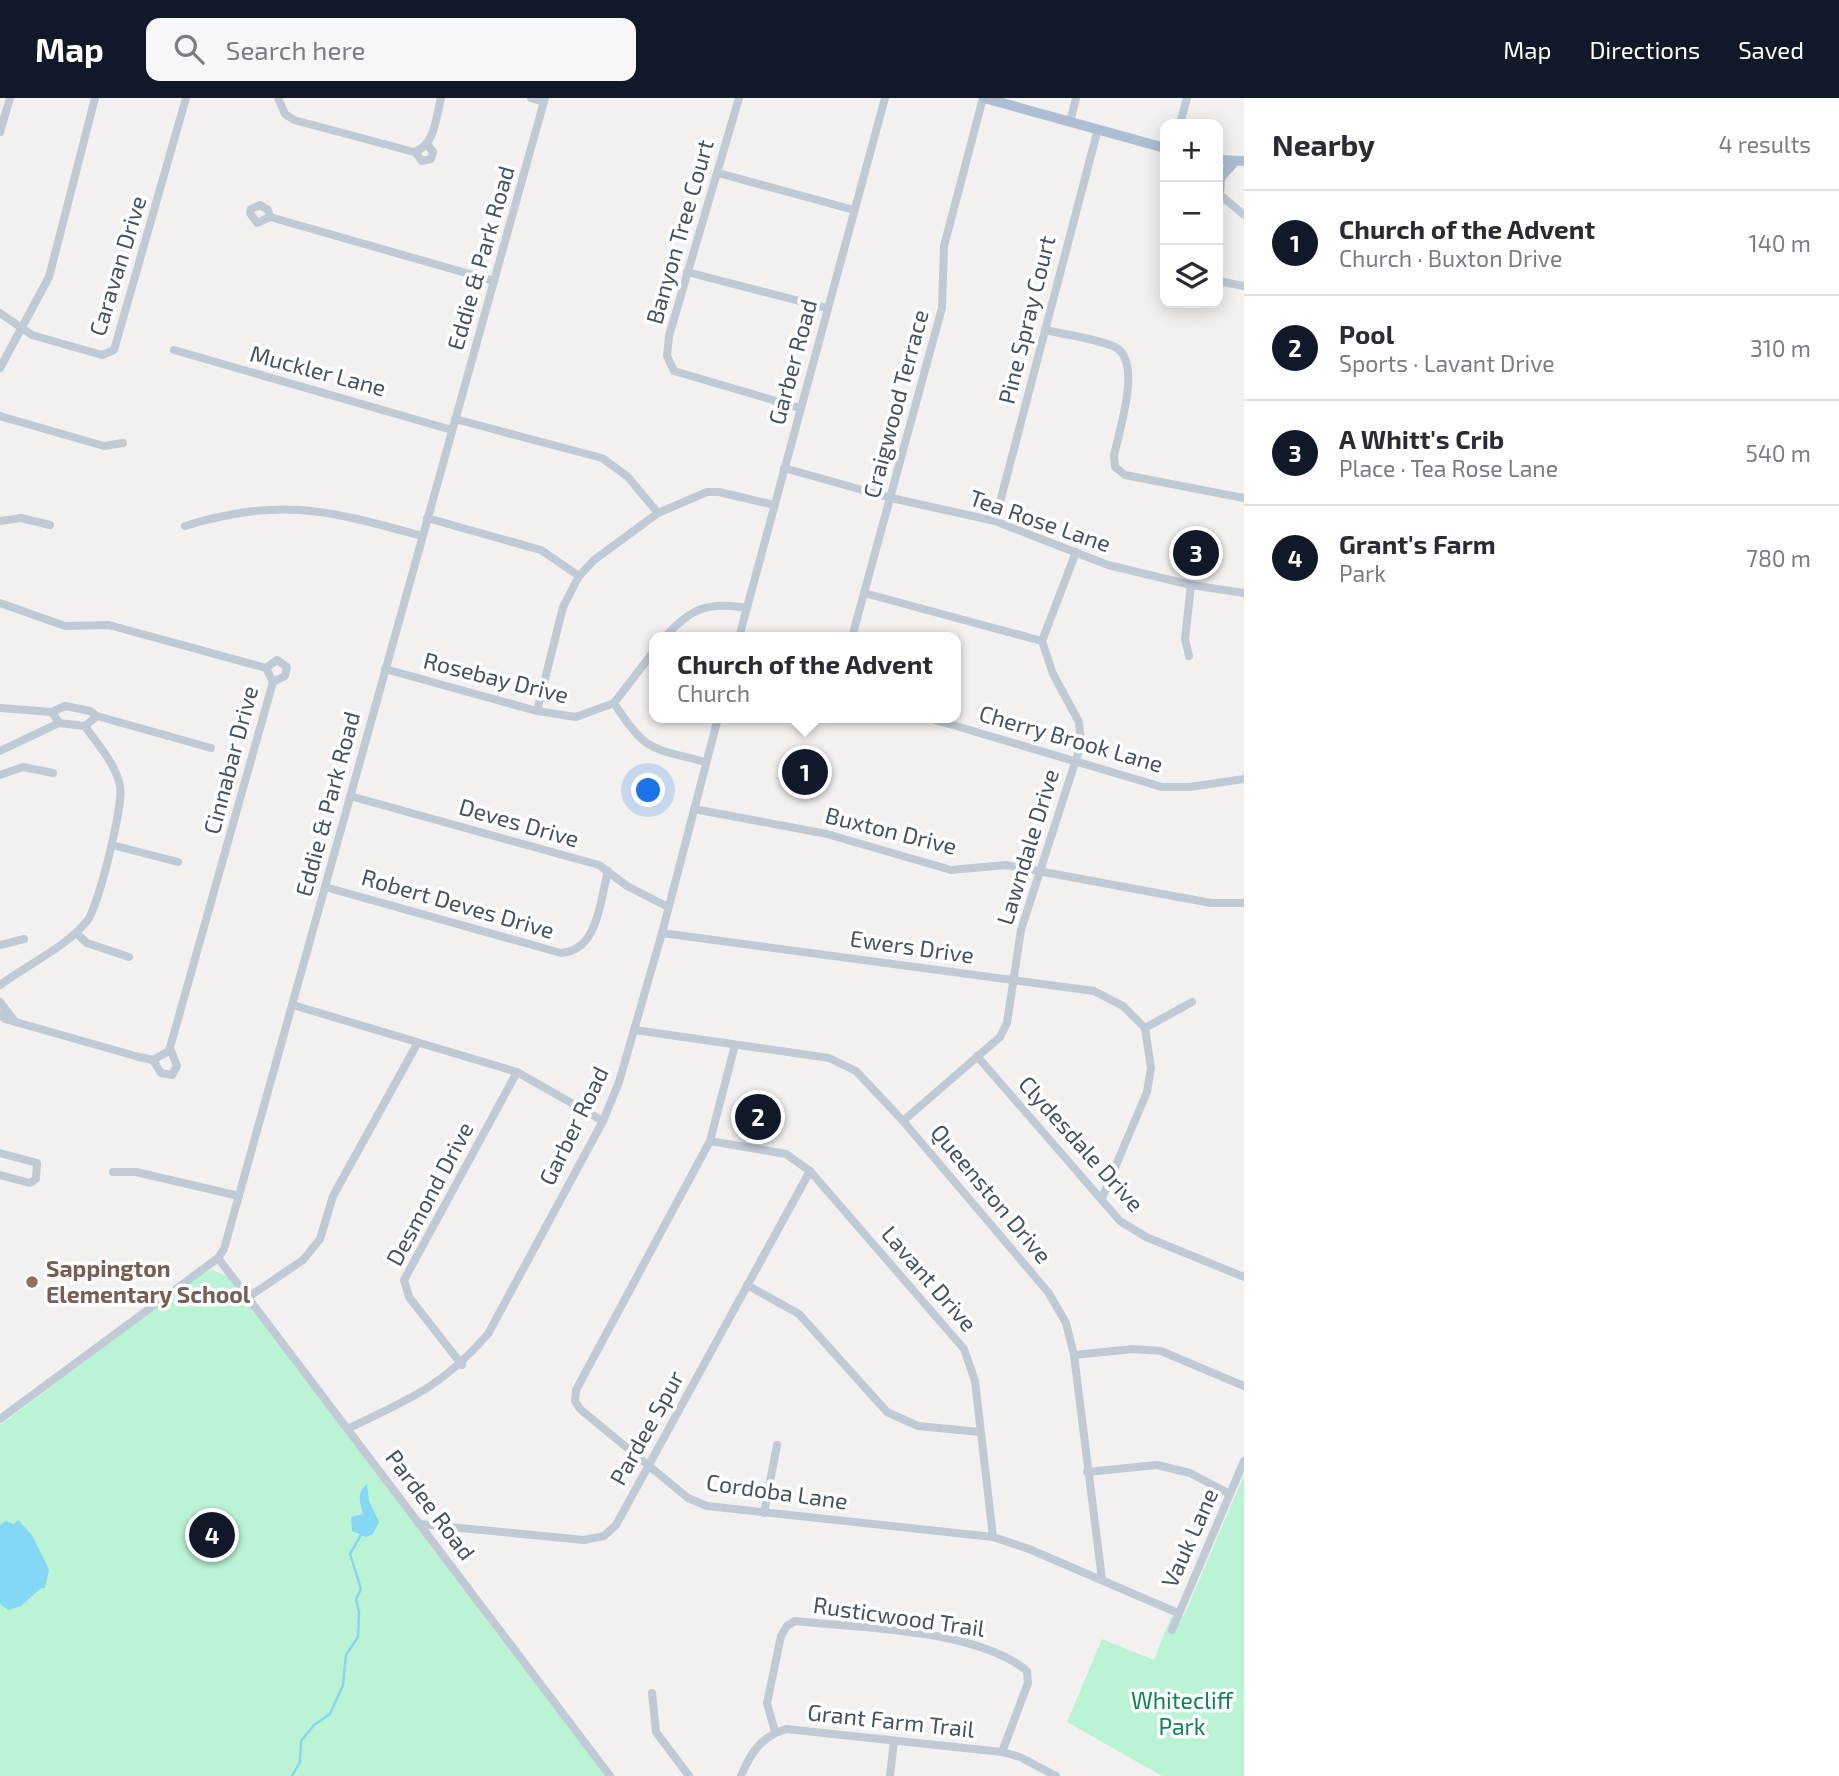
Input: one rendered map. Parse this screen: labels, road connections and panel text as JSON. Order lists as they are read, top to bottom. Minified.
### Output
{"streets":{"street":["Banyon Tree Court","Eddie & Park Road","Caravan Drive","Pine Spray Court","Garber Road","Muckler Lane","Craigwood Terrace","Tea Rose Lane","Rosebay Drive","Cherry Brook Lane","Cinnabar Drive","Deves Drive","Buxton Drive","Lawndale Drive","Robert Deves Drive","Ewers Drive","Clydesdale Drive","Desmond Drive","Queenston Drive","Lavant Drive","Pardee Spur","Cordoba Lane","Pardee Road","Vauk Lane","Rusticwood Trail","Grant Farm Trail"]},"crossings":[["Banyon Tree Court","Garber Road"],["Eddie & Park Road","Muckler Lane"],["Eddie & Park Road","Rosebay Drive"],["Eddie & Park Road","Deves Drive"],["Eddie & Park Road","Robert Deves Drive"],["Eddie & Park Road","Pardee Road"],["Pine Spray Court","Tea Rose Lane"],["Garber Road","Tea Rose Lane"],["Garber Road","Deves Drive"],["Garber Road","Buxton Drive"],["Garber Road","Ewers Drive"],["Garber Road","Desmond Drive"],["Garber Road","Queenston Drive"],["Garber Road","Pardee Road"],["Craigwood Terrace","Tea Rose Lane"],["Cherry Brook Lane","Lawndale Drive"],["Deves Drive","Robert Deves Drive"],["Buxton Drive","Lawndale Drive"],["Lawndale Drive","Ewers Drive"],["Lawndale Drive","Clydesdale Drive"],["Lawndale Drive","Queenston Drive"],["Queenston Drive","Cordoba Lane"],["Lavant Drive","Pardee Spur"],["Lavant Drive","Cordoba Lane"],["Pardee Spur","Cordoba Lane"],["Pardee Spur","Pardee Road"],["Cordoba Lane","Vauk Lane"],["Rusticwood Trail","Grant Farm Trail"]],"parks":["Whitecliff Park"],"places":["Sappington Elementary School"],"page":{"header":"Map","search":"Search here","nav":["Map","Directions","Saved"],"heading":["Nearby","4 results"],"map_buttons":["+","−"],"list":[{"mark":"1","name":"Church of the Advent","note":"Church · Buxton Drive","value":"140 m"},{"mark":"2","name":"Pool","note":"Sports · Lavant Drive","value":"310 m"},{"mark":"3","name":"A Whitt's Crib","note":"Place · Tea Rose Lane","value":"540 m"},{"mark":"4","name":"Grant's Farm","note":"Park","value":"780 m"}],"pins":["3","1","2","4"],"popup":["Church of the Advent","Church"]}}
